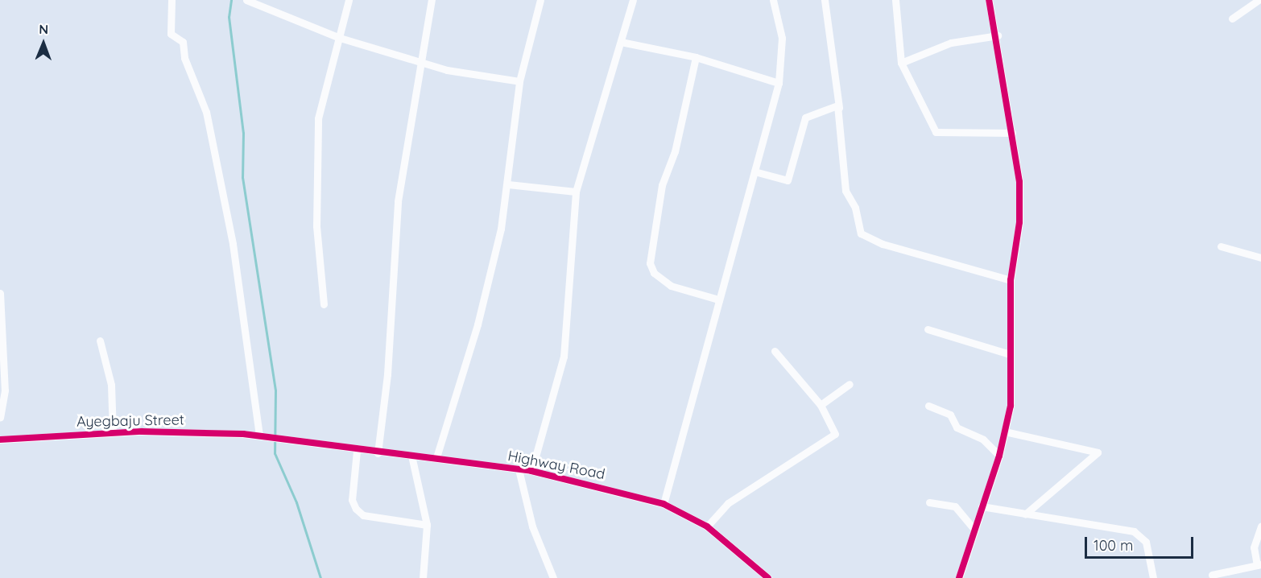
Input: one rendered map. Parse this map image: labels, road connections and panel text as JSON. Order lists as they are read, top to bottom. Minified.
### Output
{"streets":{"street":["Ayegbaju Street","Highway Road"]},"crossings":[["Ayegbaju Street","Highway Road"]],"scale_bar":"100 m","north":"top"}
